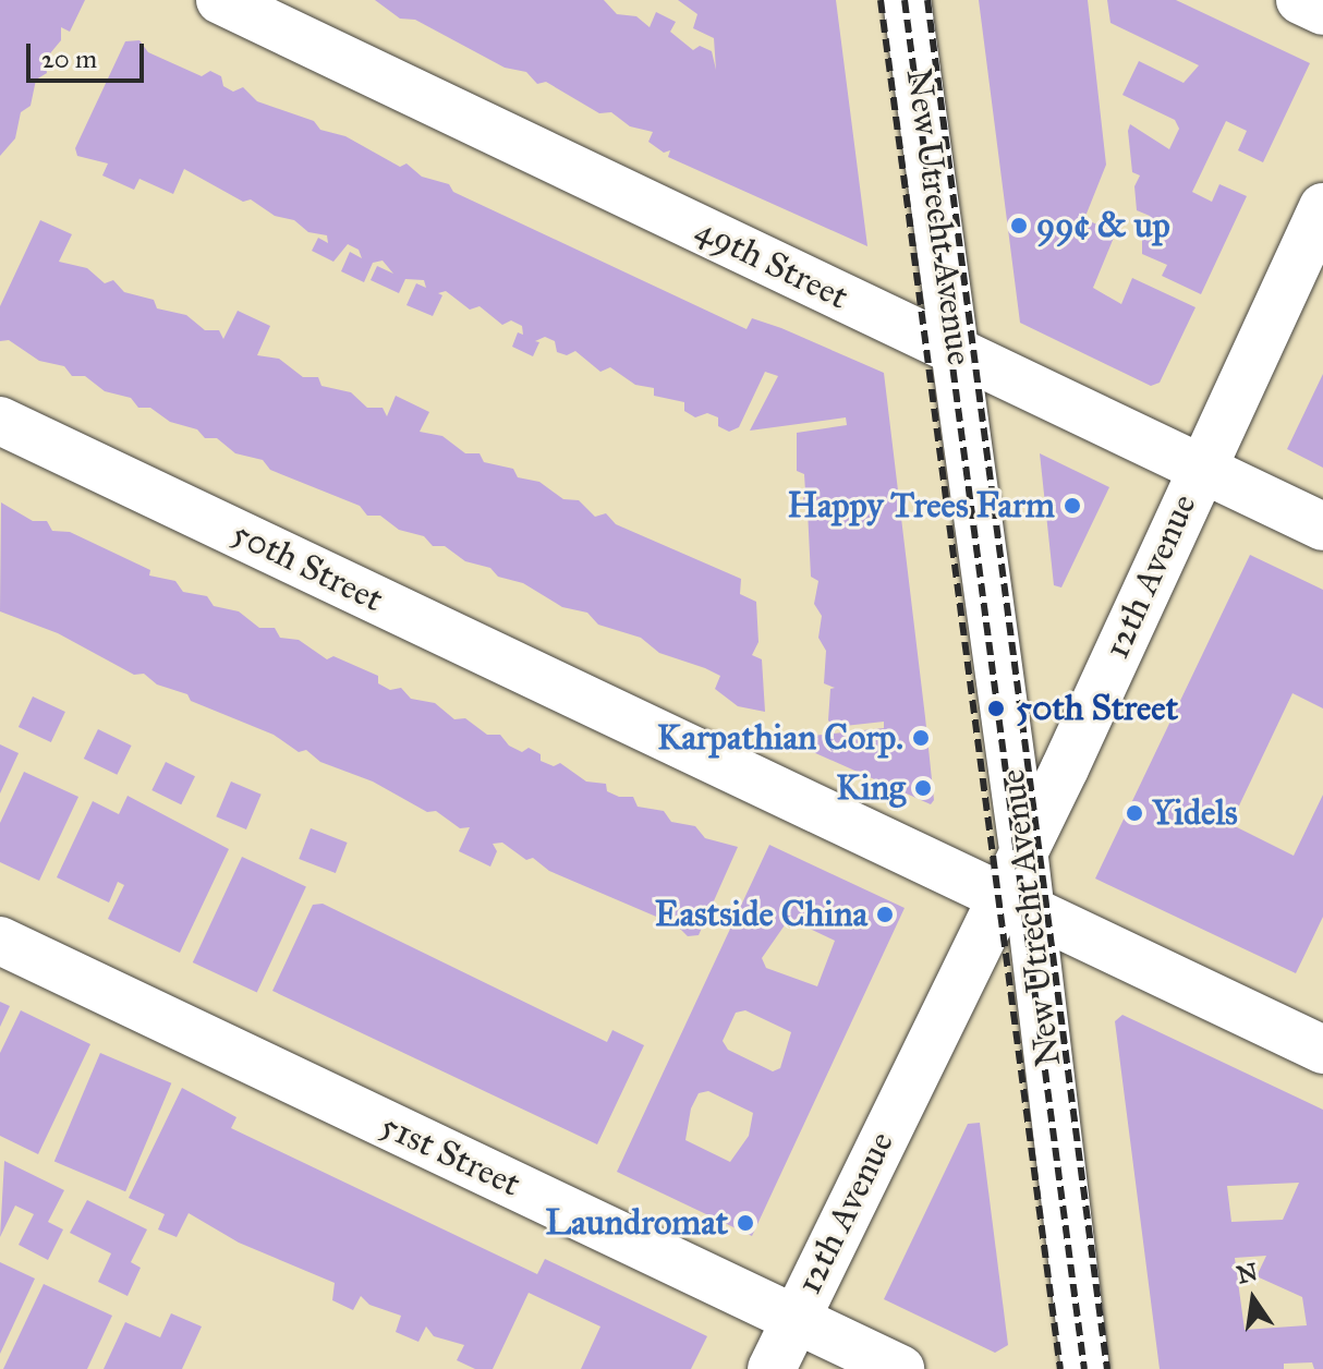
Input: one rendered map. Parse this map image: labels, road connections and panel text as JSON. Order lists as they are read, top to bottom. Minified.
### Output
{"streets":{"street":["New Utrecht Avenue","49th Street","50th Street","12th Avenue","51st Street"]},"crossings":[["New Utrecht Avenue","49th Street"],["New Utrecht Avenue","50th Street"],["New Utrecht Avenue","12th Avenue"],["49th Street","12th Avenue"],["50th Street","12th Avenue"],["12th Avenue","51st Street"]],"places":["99¢ & up","Happy Trees Farm","50th Street","Karpathian Corp.","King","Yidels","Eastside China","Laundromat"],"scale_bar":"20 m","north":"top"}
